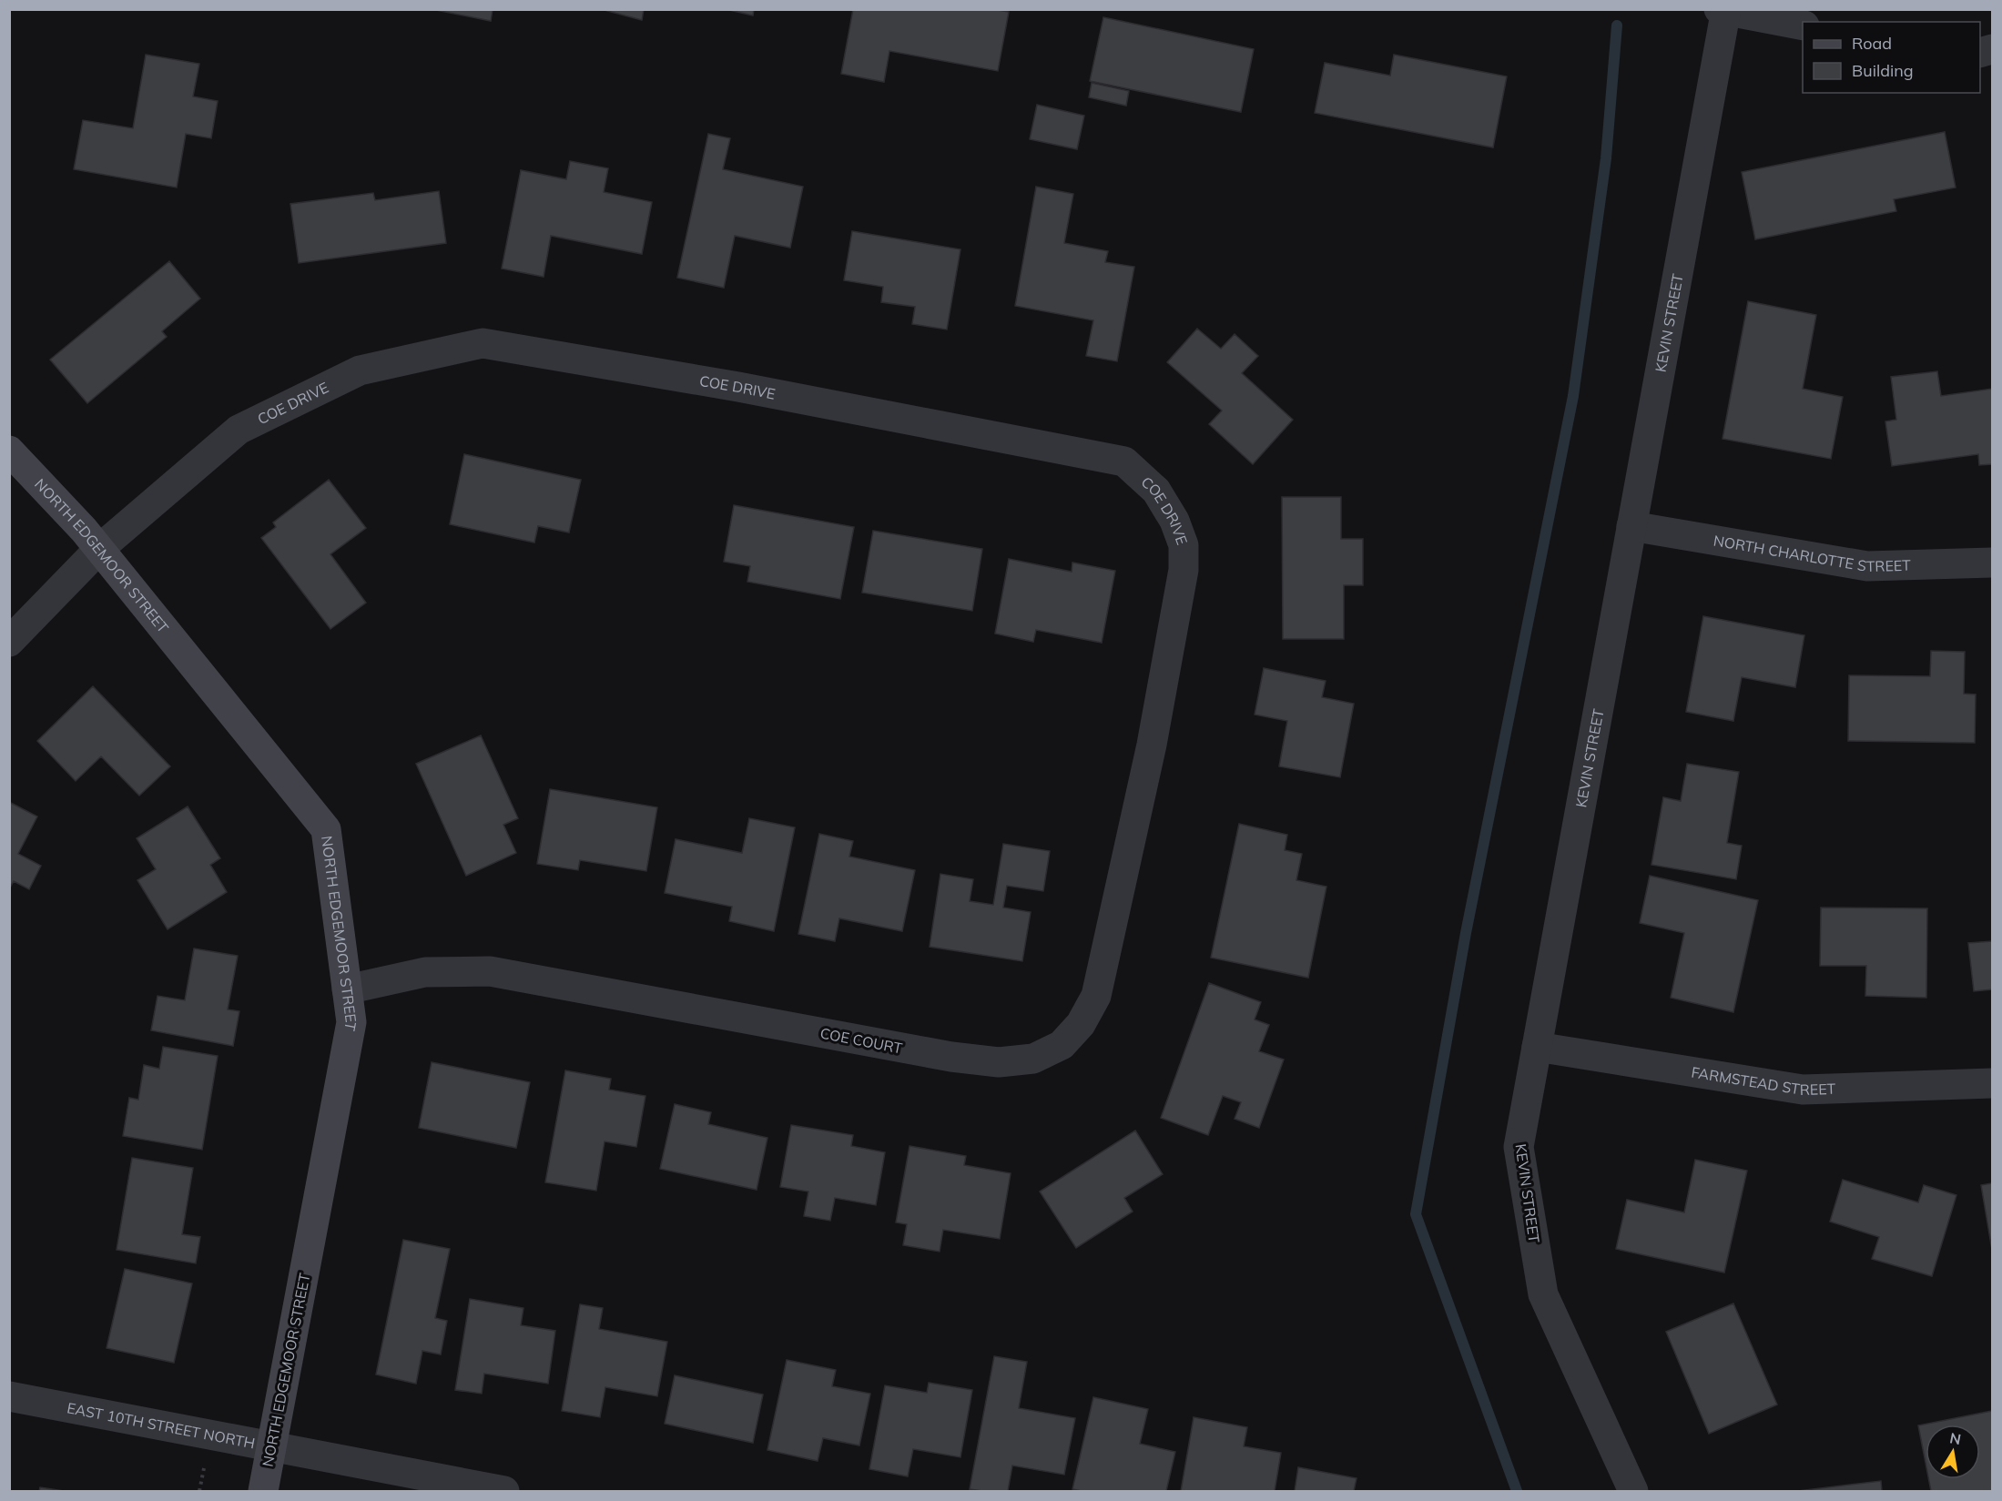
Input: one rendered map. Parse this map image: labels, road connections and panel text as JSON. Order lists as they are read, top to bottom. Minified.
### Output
{"streets":{"street":["KEVIN STREET","COE DRIVE","NORTH CHARLOTTE STREET","NORTH EDGEMOOR STREET","COE COURT","FARMSTEAD STREET","EAST 10TH STREET NORTH"]},"crossings":[["KEVIN STREET","NORTH CHARLOTTE STREET"],["KEVIN STREET","FARMSTEAD STREET"],["COE DRIVE","NORTH EDGEMOOR STREET"],["COE DRIVE","COE COURT"],["NORTH EDGEMOOR STREET","COE COURT"],["NORTH EDGEMOOR STREET","EAST 10TH STREET NORTH"]],"legend":["Road","Building"],"north":"top"}
